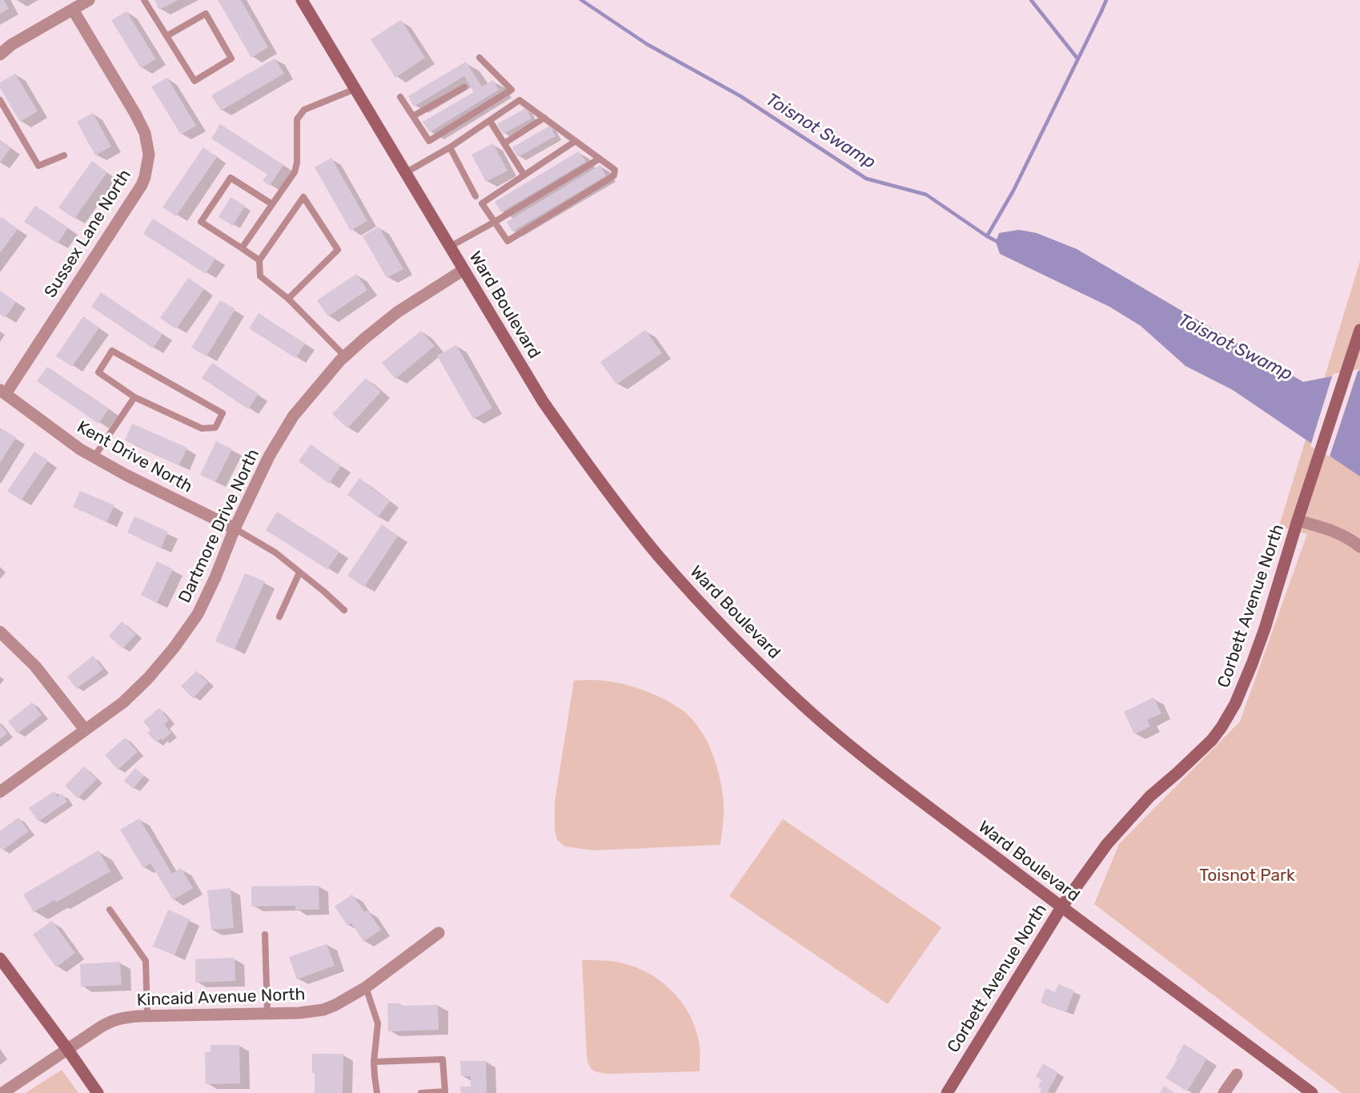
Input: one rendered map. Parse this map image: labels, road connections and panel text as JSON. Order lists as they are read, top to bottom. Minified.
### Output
{"streets":{"main road":["Ward Boulevard","Corbett Avenue North"],"street":["Sussex Lane North","Kent Drive North","Dartmore Drive North","Kincaid Avenue North"]},"crossings":[["Sussex Lane North","Kent Drive North"],["Ward Boulevard","Dartmore Drive North"],["Ward Boulevard","Corbett Avenue North"],["Kent Drive North","Dartmore Drive North"]],"water":["Toisnot Swamp"],"parks":["Toisnot Park"]}
